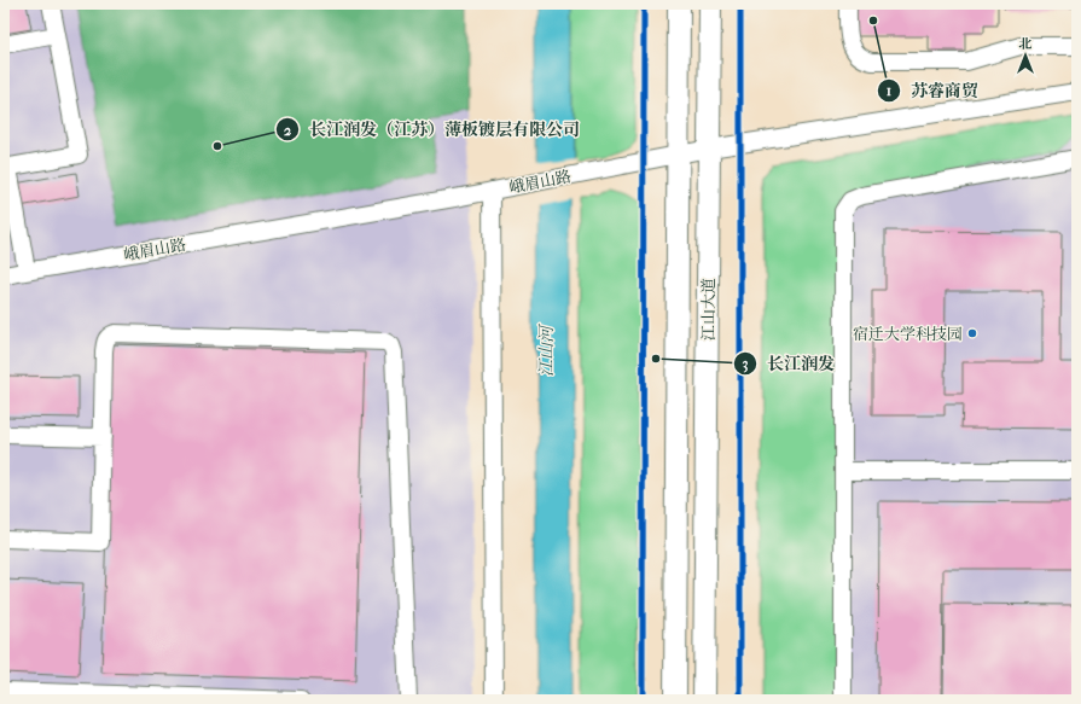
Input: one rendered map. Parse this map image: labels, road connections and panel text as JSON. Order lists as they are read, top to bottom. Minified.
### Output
{"streets":{"main road":["江山大道"],"street":["峨眉山路"]},"crossings":[["峨眉山路","江山大道"]],"water":["江山河"],"places":["苏睿商贸","长江润发（江苏）薄板镀层有限公司","宿迁大学科技园","长江润发"],"north":"top"}
